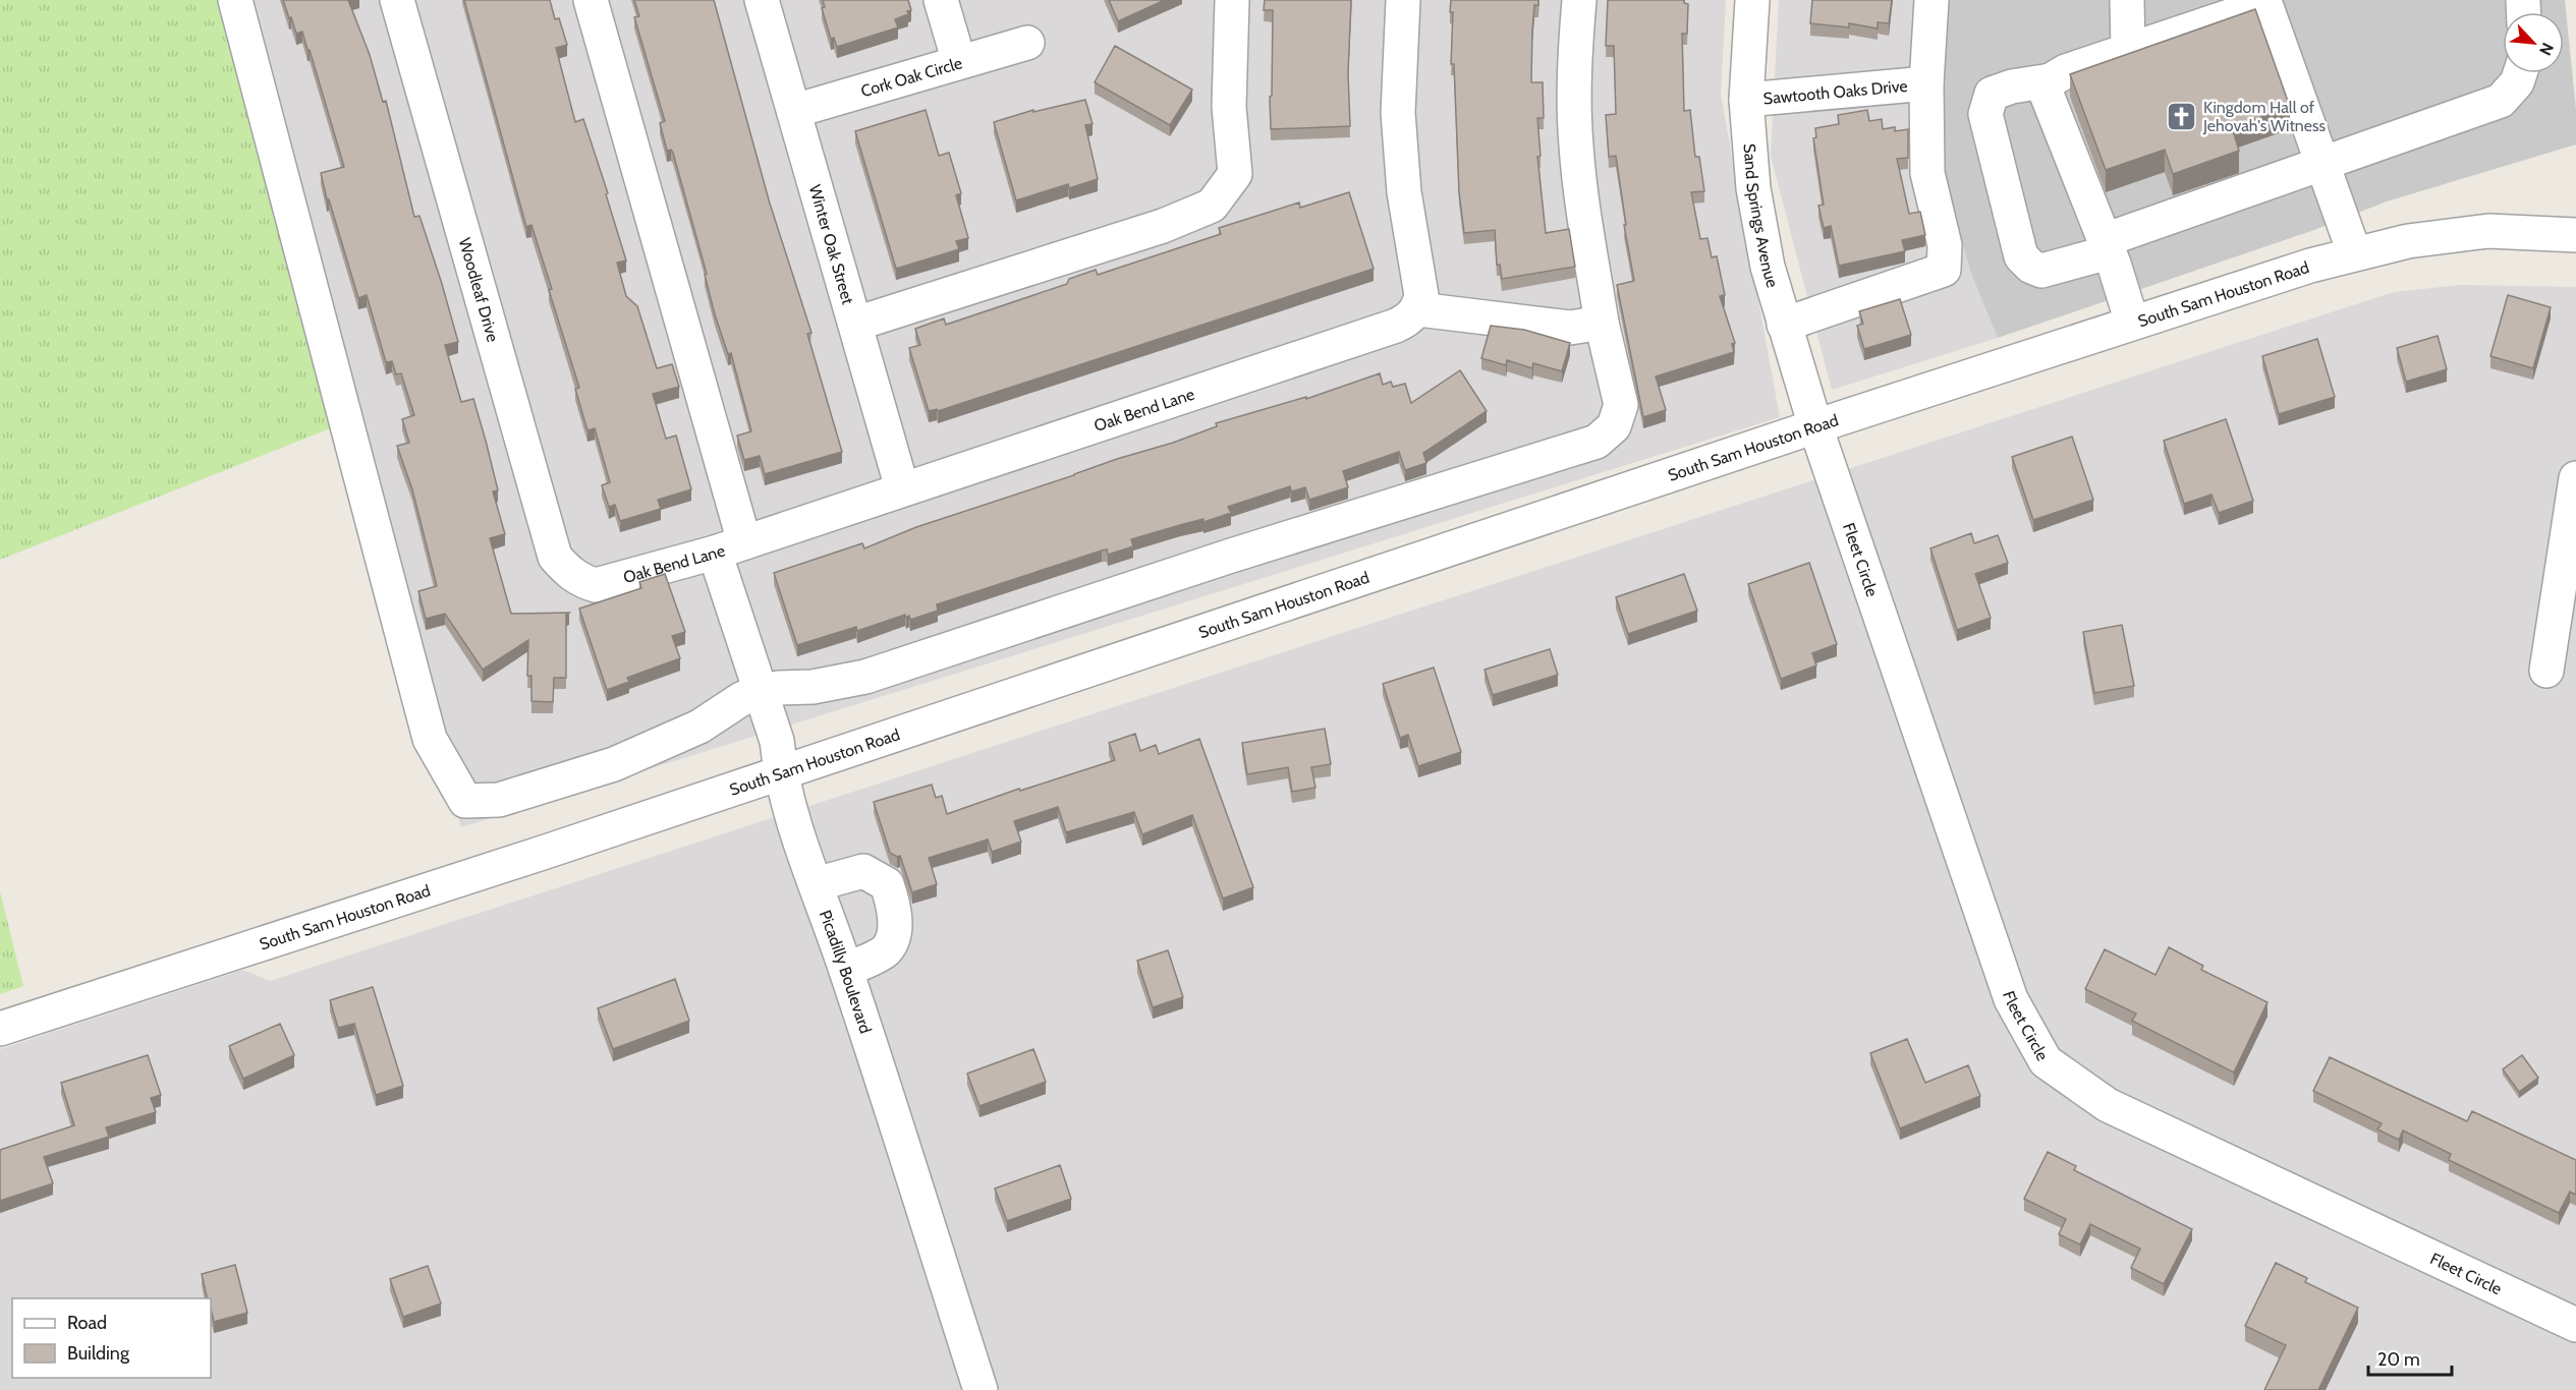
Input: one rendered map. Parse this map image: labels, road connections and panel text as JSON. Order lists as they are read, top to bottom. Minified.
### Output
{"streets":{"street":["Cork Oak Circle","Sawtooth Oaks Drive","Sand Springs Avenue","Winter Oak Street","Woodleaf Drive","South Sam Houston Road","Oak Bend Lane","Fleet Circle","Picadilly Boulevard"]},"crossings":[["Cork Oak Circle","Winter Oak Street"],["Sawtooth Oaks Drive","Sand Springs Avenue"],["Sand Springs Avenue","South Sam Houston Road"],["Sand Springs Avenue","Fleet Circle"],["Winter Oak Street","Oak Bend Lane"],["Woodleaf Drive","Oak Bend Lane"],["South Sam Houston Road","Fleet Circle"],["South Sam Houston Road","Picadilly Boulevard"],["Oak Bend Lane","Picadilly Boulevard"]],"places":{"church":["Kingdom Hall of Jehovah's Witness"]},"legend":["Road","Building"],"scale_bar":"20 m","north":"bottom right"}
